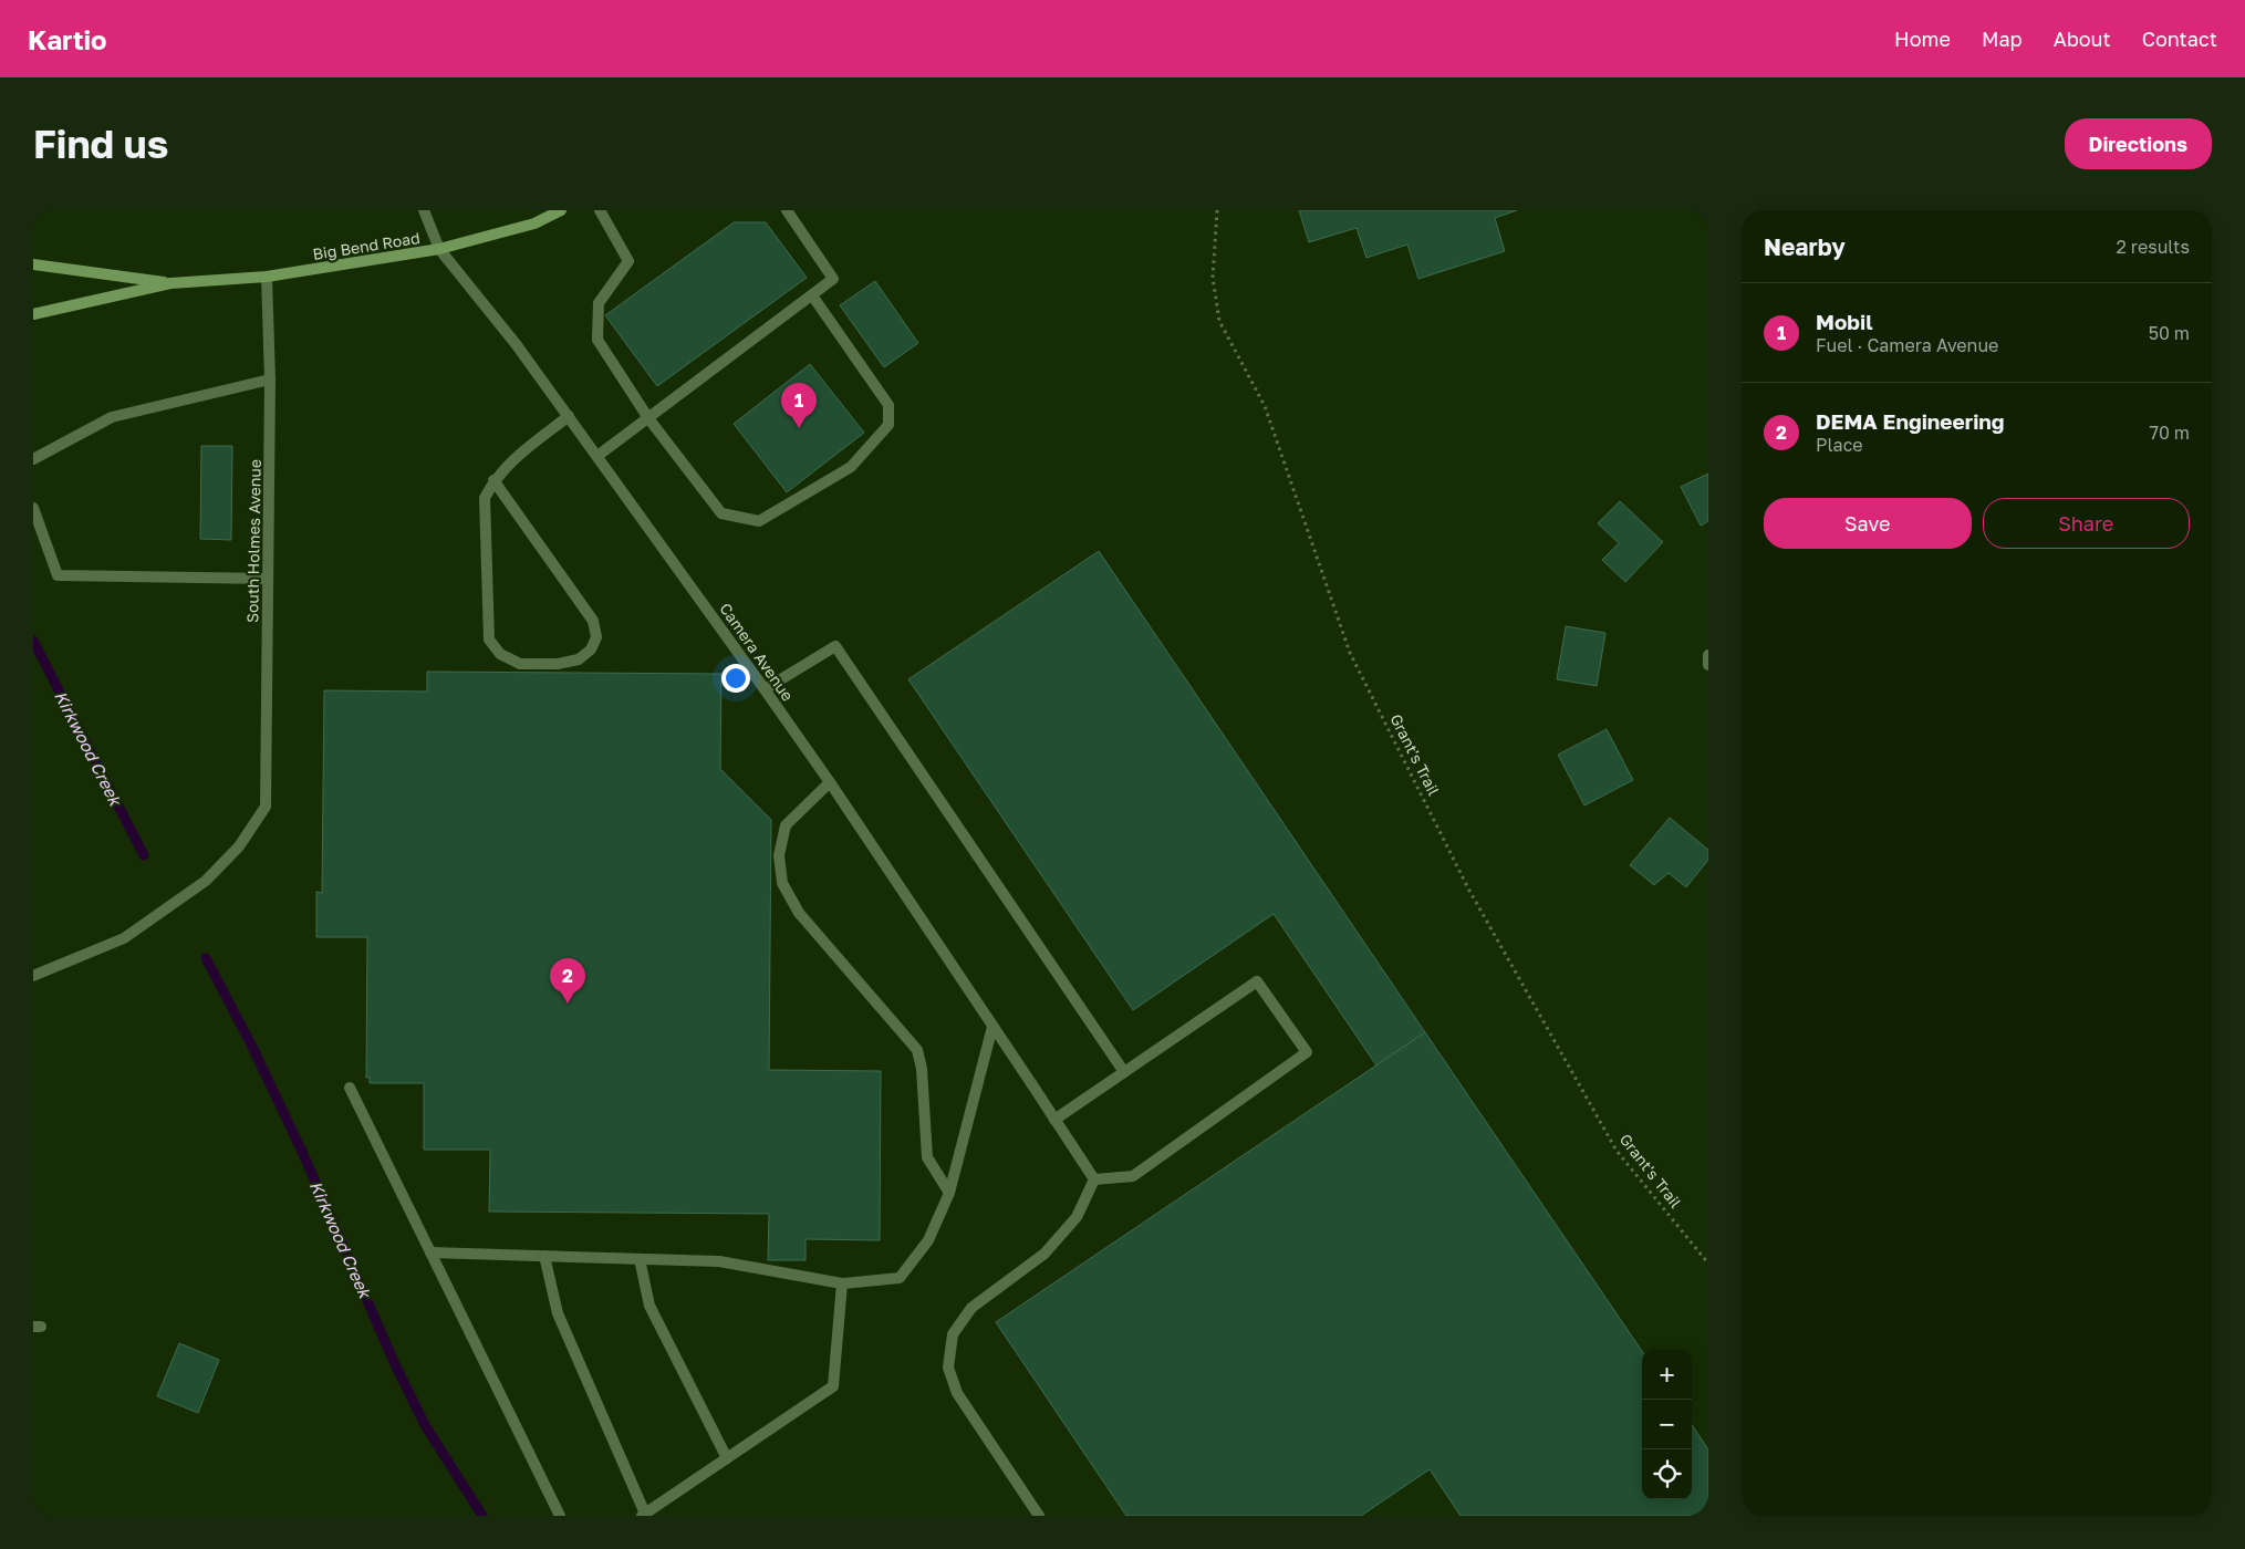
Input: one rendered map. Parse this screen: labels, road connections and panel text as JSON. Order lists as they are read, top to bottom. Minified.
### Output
{"streets":{"main road":["Big Bend Road"],"street":["South Holmes Avenue","Camera Avenue"],"path":["Grant's Trail"]},"crossings":[["Big Bend Road","South Holmes Avenue"],["Big Bend Road","Camera Avenue"]],"water":["Kirkwood Creek"],"page":{"header":"Kartio","nav":["Home","Map","About","Contact"],"buttons":["Directions",["Save","Share"]],"title":"Find us","heading":["Nearby","2 results"],"list":[{"mark":"1","name":"Mobil","note":"Fuel · Camera Avenue","value":"50 m"},{"mark":"2","name":"DEMA Engineering","note":"Place","value":"70 m"}],"pins":["1","2"],"map_buttons":["+","−"]}}
